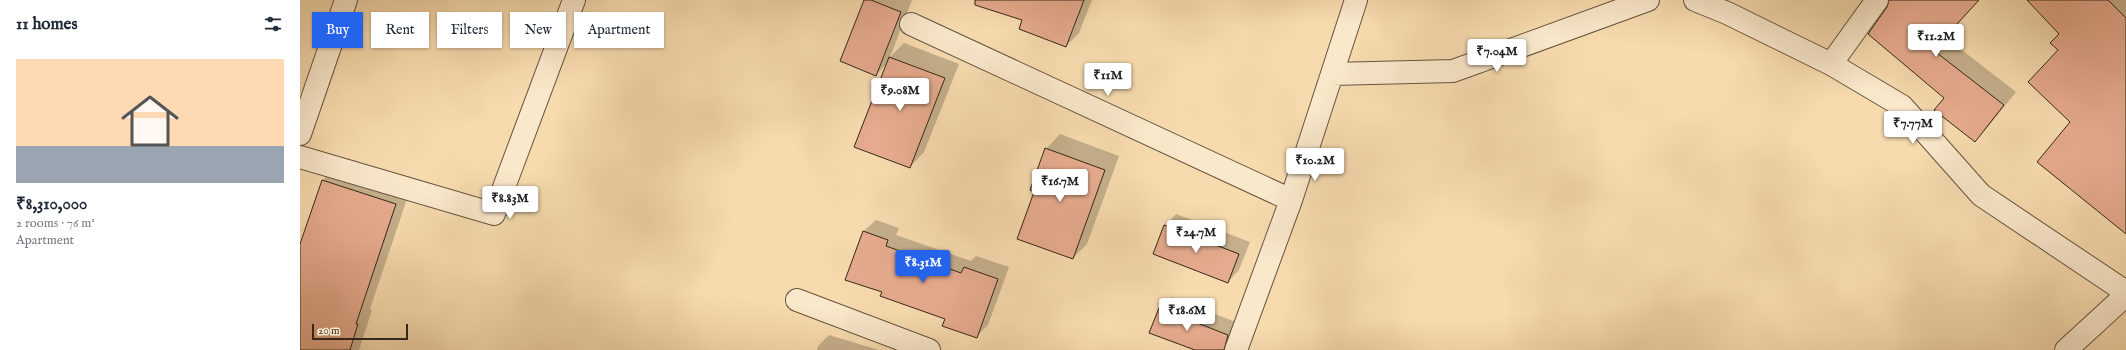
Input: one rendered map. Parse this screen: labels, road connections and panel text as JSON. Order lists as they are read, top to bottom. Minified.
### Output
{"scale_bar":"20 m","page":{"heading":"11 homes","chip":["Buy","Rent","Filters","New","Apartment"],"price":["₹11.2M","₹7.04M","₹11M","₹9.08M","₹7.77M","₹10.2M","₹16.7M","₹8.83M","₹24.7M","₹8.31M","₹18.6M"],"list":[{"name":"₹8,310,000","note":"2 rooms · 76 m² · Apartment"}],"scale":"20 m"}}
